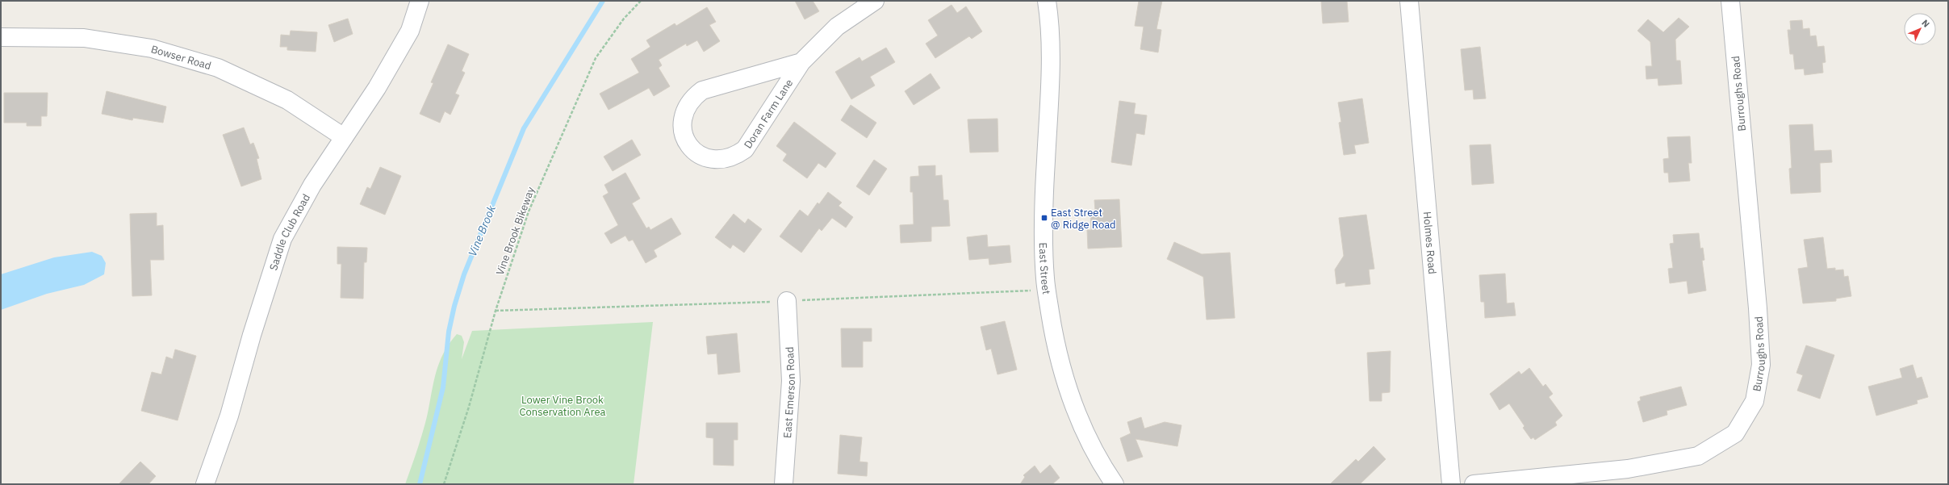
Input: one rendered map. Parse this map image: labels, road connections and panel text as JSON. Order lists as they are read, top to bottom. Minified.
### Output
{"streets":{"street":["Bowser Road","Burroughs Road","Doran Farm Lane","Saddle Club Road","Holmes Road","East Street","East Emerson Road"],"path":["Vine Brook Bikeway"]},"crossings":[["Bowser Road","Saddle Club Road"]],"water":["Vine Brook"],"parks":["Lower Vine Brook Conservation Area"],"places":{"transit":["East Street @ Ridge Road"]},"north":"top right"}
